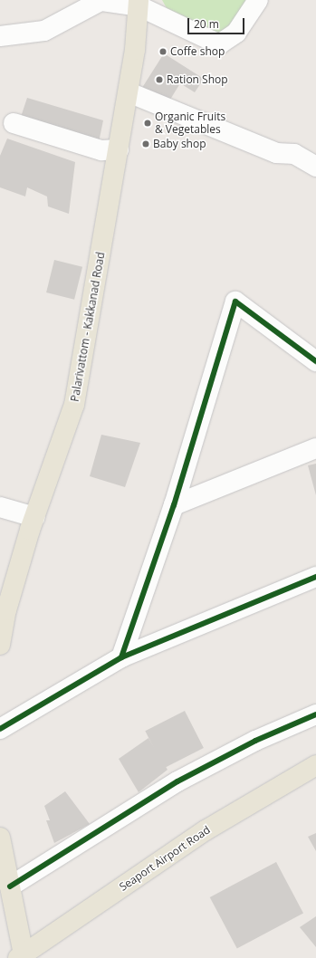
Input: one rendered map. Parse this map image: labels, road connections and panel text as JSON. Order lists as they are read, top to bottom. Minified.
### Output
{"streets":{"main road":["Palarivattom - Kakkanad Road","Seaport Airport Road"]},"places":["Coffe shop","Ration Shop","Organic Fruits & Vegetables","Baby shop"],"scale_bar":"20 m"}
